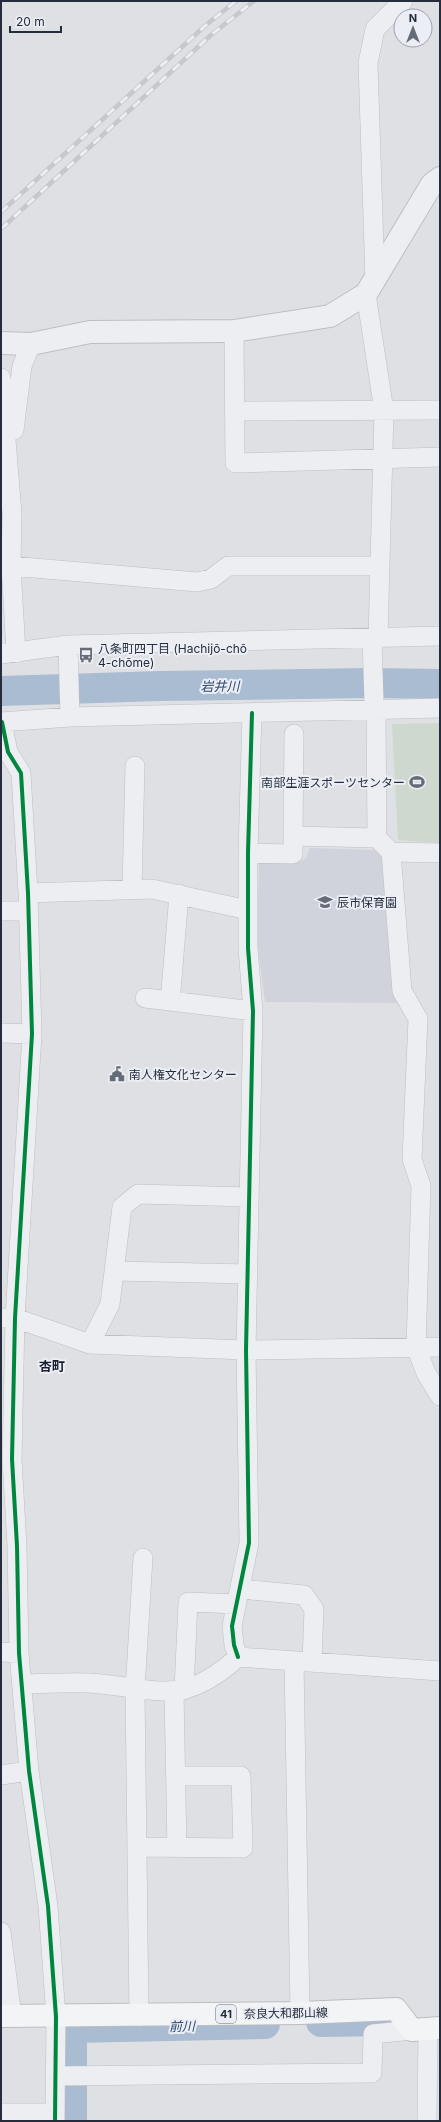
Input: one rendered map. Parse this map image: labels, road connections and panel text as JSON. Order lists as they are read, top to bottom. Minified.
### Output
{"streets":{"main road":["奈良大和郡山線","41"]},"districts":["杏町"],"water":["岩井川","前川"],"places":{"bus stop":["八条町四丁目 (Hachijō-chō 4-chōme)"],"sports":["南部生涯スポーツセンター"],"school or university":["辰市保育園"],"public building":["南人権文化センター"]},"scale_bar":"20 m","north":"top"}
